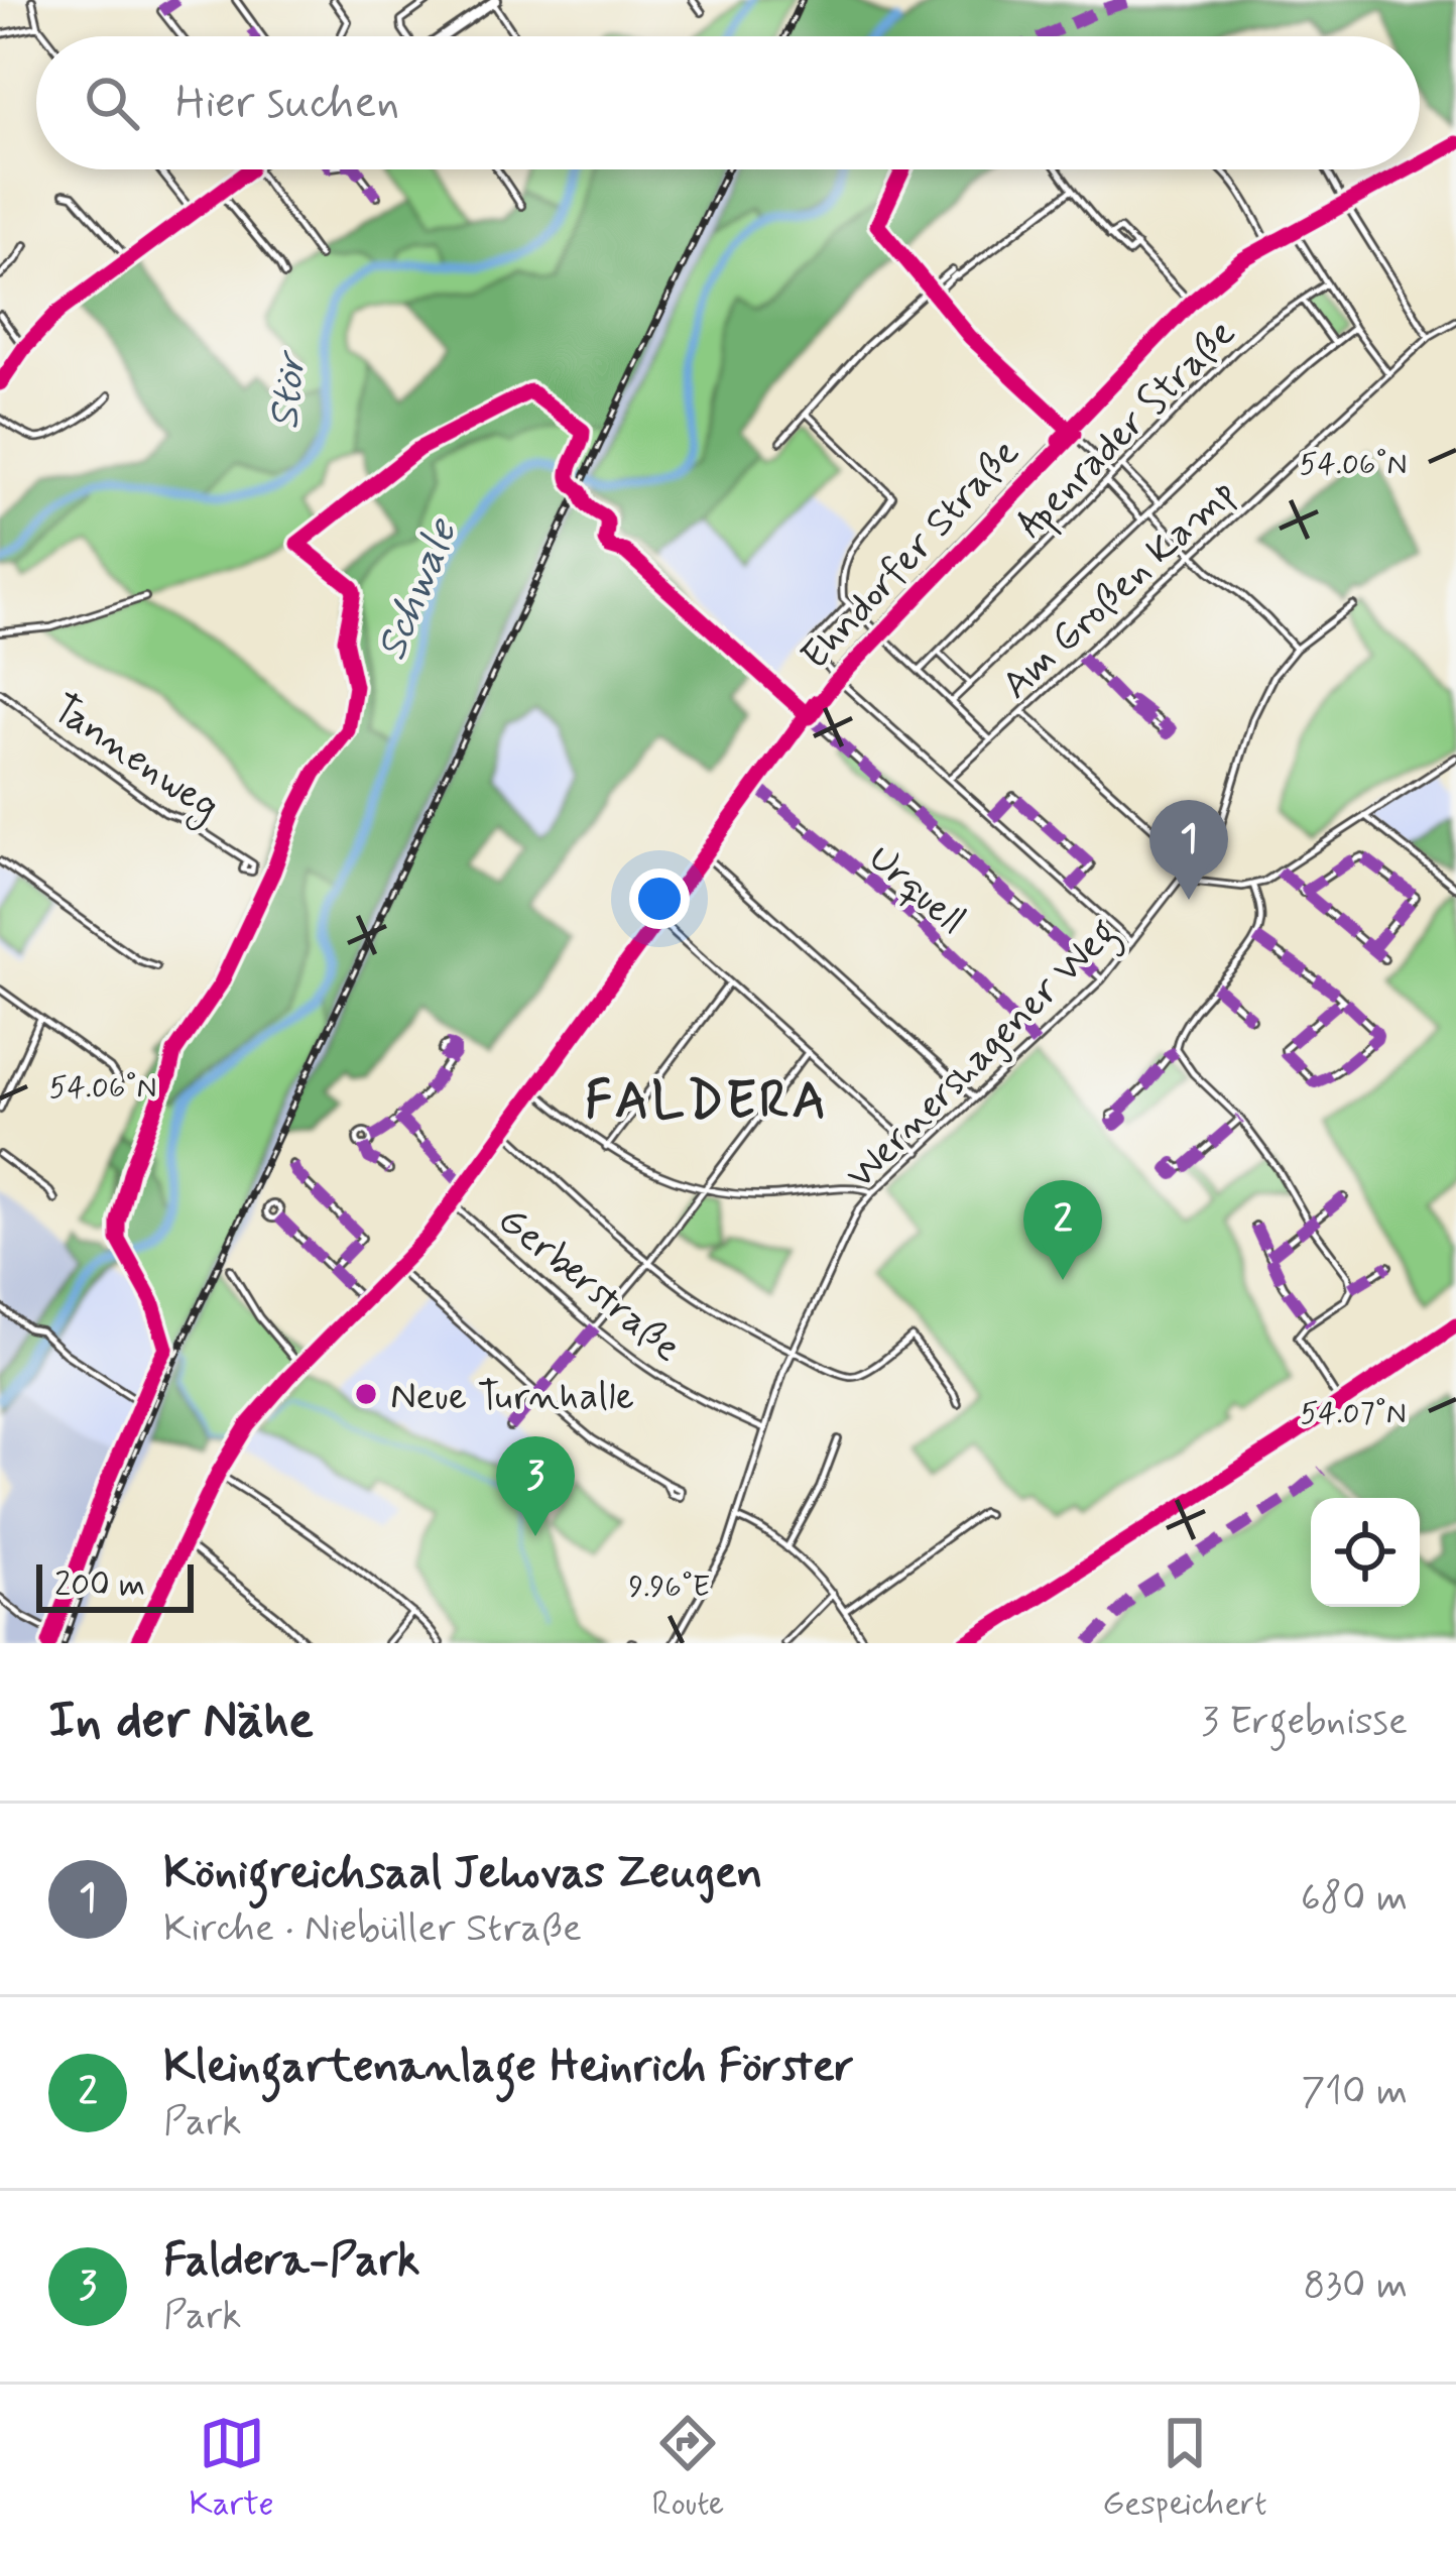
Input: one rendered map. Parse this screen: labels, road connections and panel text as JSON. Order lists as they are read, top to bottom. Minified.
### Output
{"streets":{"street":["Apenrader Straße","Ehndorfer Straße","Am Großen Kamp","Tannenweg","Urquell","Wernershagener Weg","Gerberstraße"]},"crossings":[["Ehndorfer Straße","Urquell"],["Ehndorfer Straße","Gerberstraße"],["Urquell","Wernershagener Weg"],["Wernershagener Weg","Gerberstraße"]],"districts":["FALDERA"],"water":["Stör","Schwale"],"places":["Neue Turnhalle"],"scale_bar":"200 m","page":{"search":"Hier suchen","pins":["1","2","3"],"scale":"200 m","heading":["In der Nähe","3 Ergebnisse"],"list":[{"mark":"1","name":"Königreichsaal Jehovas Zeugen","note":"Kirche · Niebüller Straße","value":"680 m"},{"mark":"2","name":"Kleingartenanlage Heinrich Förster","note":"Park","value":"710 m"},{"mark":"3","name":"Faldera-Park","note":"Park","value":"830 m"}],"nav":["Karte","Route","Gespeichert"]},"coordinates":["54.06°N","54.07°N","9.96°E"]}
